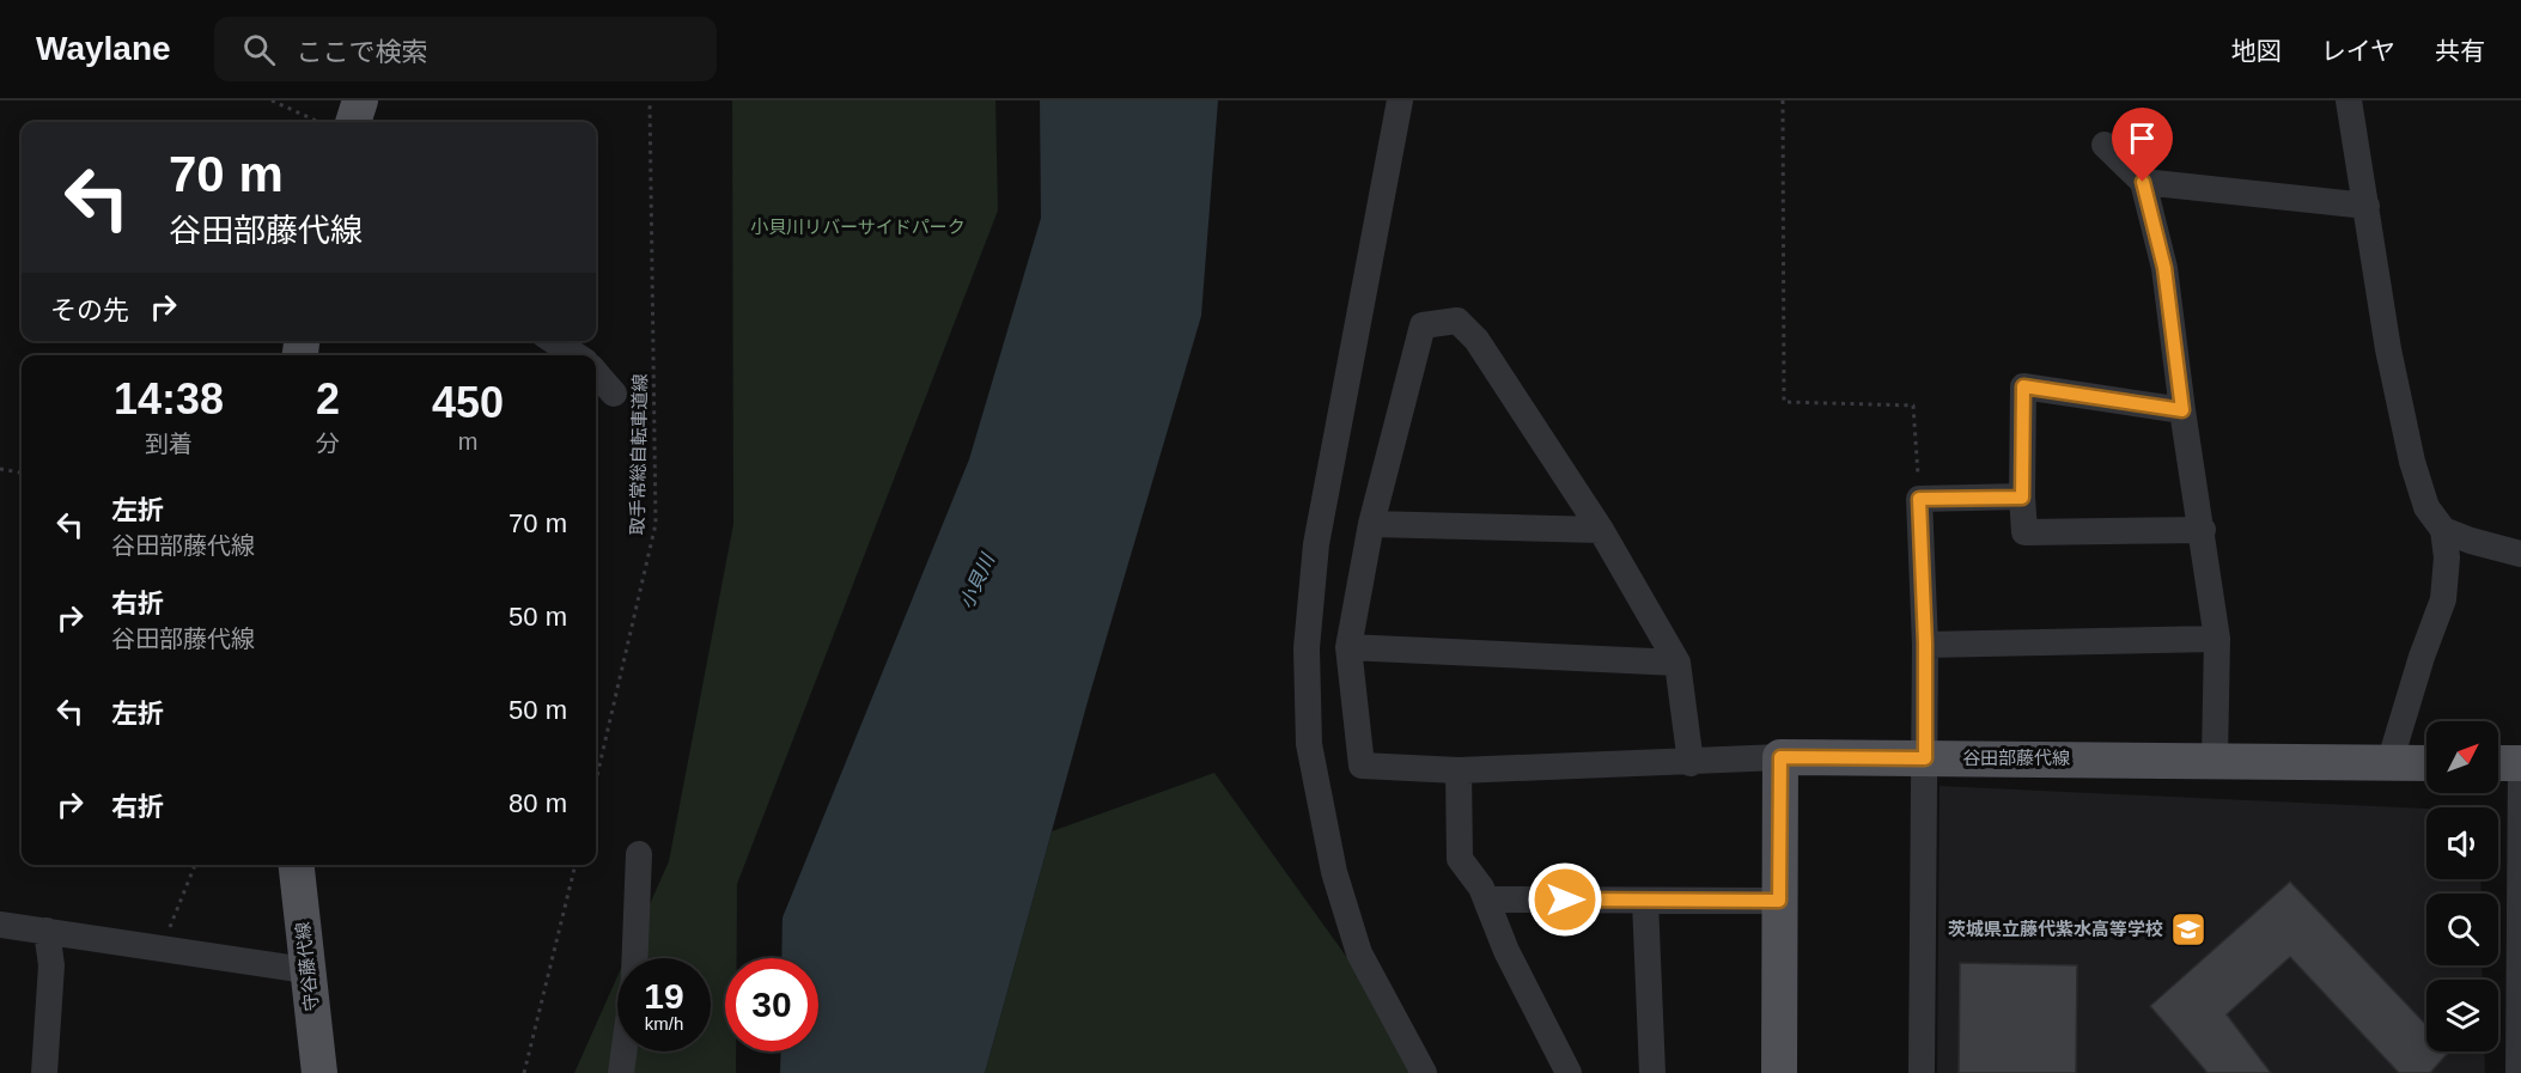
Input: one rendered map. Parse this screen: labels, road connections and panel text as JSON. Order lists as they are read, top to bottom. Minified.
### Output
{"streets":{"main road":["谷田部藤代線","守谷藤代線"],"path":["取手常総自転車道線"]},"water":["小貝川"],"parks":["小貝川リバーサイドパーク"],"places":{"school or university":["茨城県立藤代紫水高等学校"]},"north":"top right","page":{"header":"Waylane","search":"ここで検索","nav":["地図","レイヤ","共有"],"turn":["70 m","谷田部藤代線"],"then":"その先","eta":["14:38","到着","2","分","450","m"],"list":[{"name":"左折","note":"谷田部藤代線","value":"70 m"},{"name":"右折","note":"谷田部藤代線","value":"50 m"},{"name":"左折","value":"50 m"},{"name":"右折","value":"80 m"}],"speed":"19 km/h","limit":"30"}}
